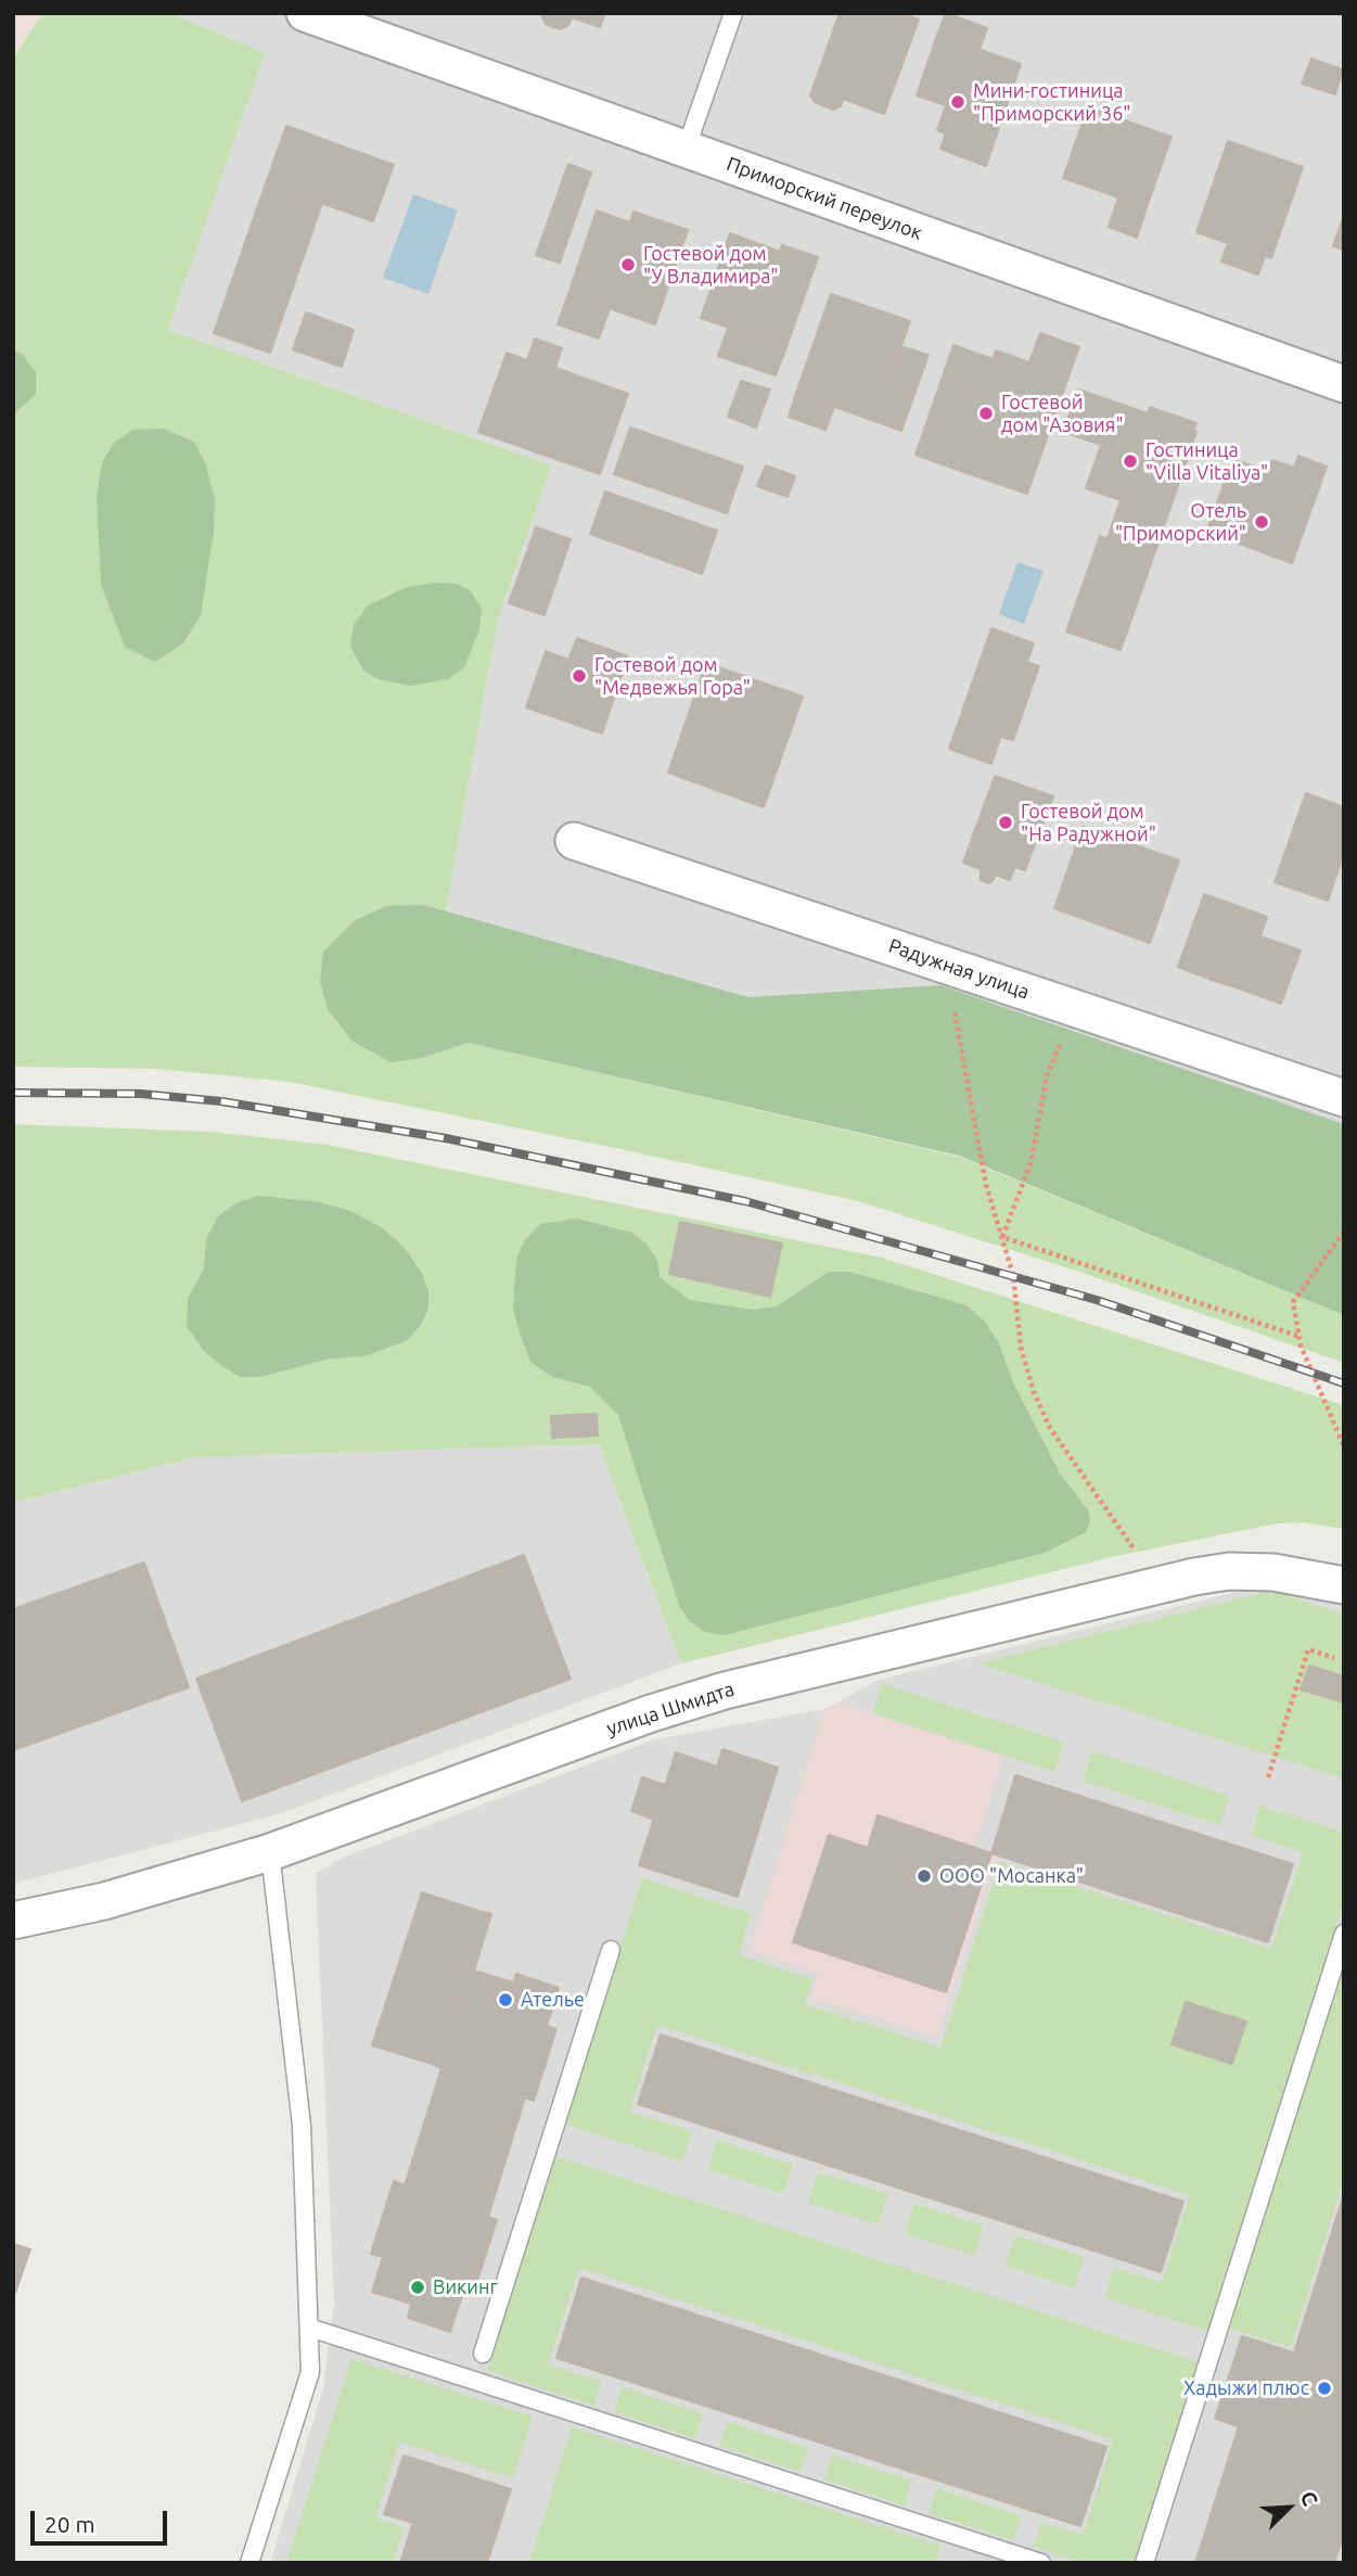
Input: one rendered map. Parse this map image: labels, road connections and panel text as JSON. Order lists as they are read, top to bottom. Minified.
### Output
{"streets":{"street":["Приморский переулок","Радужная улица","улица Шмидта"]},"places":["Мини-гостиница \"Приморский 36\"","Гостевой дом \"У Владимира\"","Гостевой дом \"Азовия\"","Гостиница \"Villa Vitaliya\"","Отель \"Приморский\"","Гостевой дом \"Медвежья Гора\"","Гостевой дом \"На Радужной\"","ООО \"Мосанка\"","Ателье","Викинг","Хадыжи плюс"],"scale_bar":"20 m","north":"top right"}
